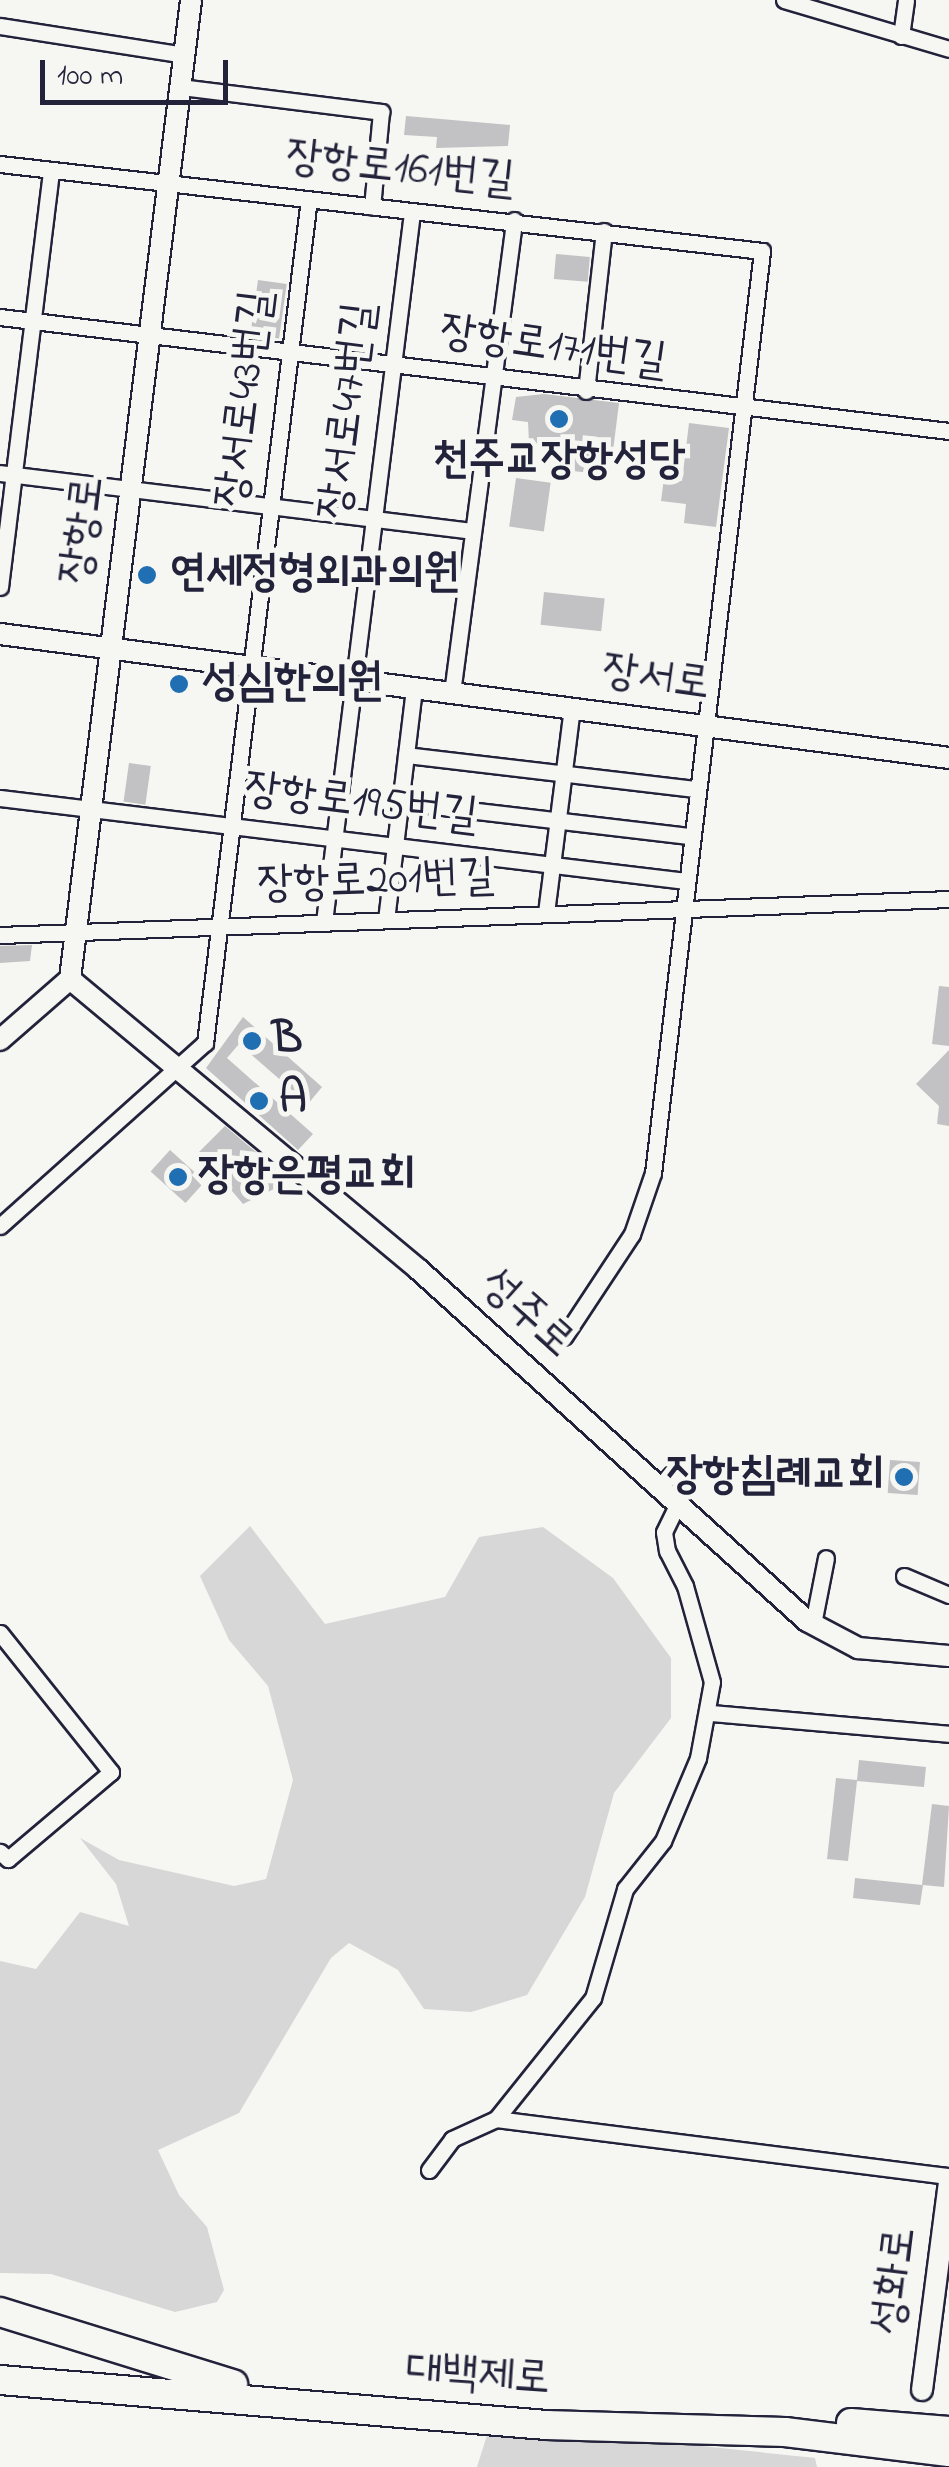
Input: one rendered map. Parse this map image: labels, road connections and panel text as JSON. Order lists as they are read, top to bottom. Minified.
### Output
{"streets":{"highway":["대백제로"],"street":["장항로161번길","장항로171번길","장서로43번길","장서로47번길","장항로","장서로","장항로195번길","장항로201번길","성주로","성화로"]},"crossings":[["장항로161번길","장항로171번길"],["장항로161번길","장서로43번길"],["장항로161번길","장서로47번길"],["장항로161번길","장항로"],["장항로171번길","장서로43번길"],["장항로171번길","장서로47번길"],["장항로171번길","장항로"],["장서로43번길","장서로"],["장서로43번길","장항로195번길"],["장서로43번길","장항로201번길"],["장서로43번길","성주로"],["장서로47번길","장서로"],["장항로","장서로"],["장항로","장항로195번길"],["장항로","장항로201번길"],["장항로","성주로"]],"places":["천주교장항성당","연세정형외과의원","성심한의원","B","A","장항은평교회","장항침례교회"],"scale_bar":"100 m"}
